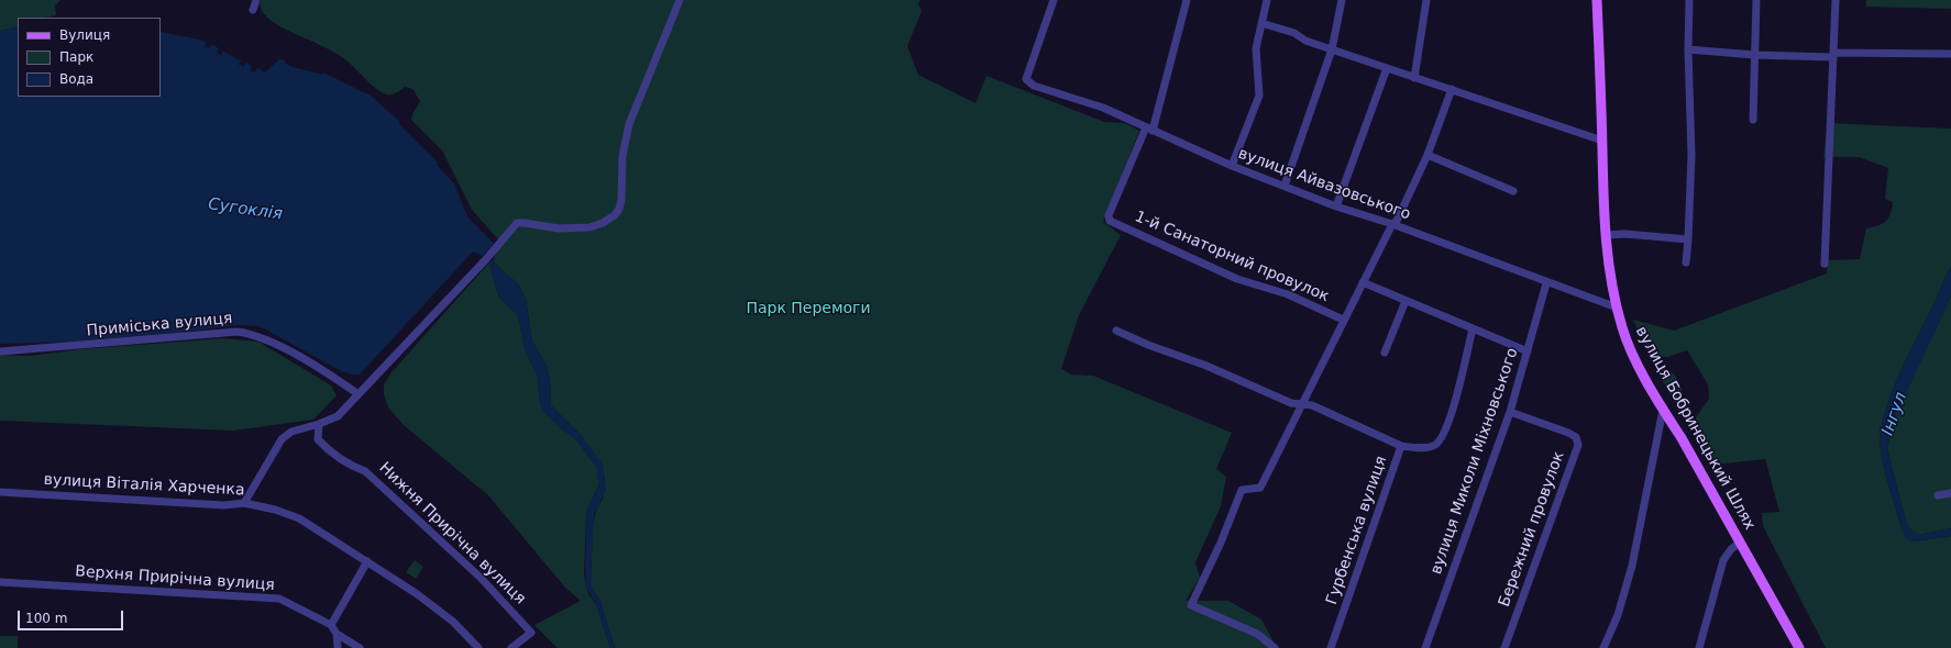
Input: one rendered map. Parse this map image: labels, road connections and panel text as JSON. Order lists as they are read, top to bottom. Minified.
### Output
{"streets":{"main road":["вулиця Бобринецький Шлях"],"street":["вулиця Айвазовського","1-й Санаторний провулок","Приміська вулиця","вулиця Миколи Міхновського","вулиця Віталія Харченка","Бережний провулок","Гурбенська вулиця","Нижня Прирічна вулиця","Верхня Прирічна вулиця"]},"crossings":[["вулиця Айвазовського","1-й Санаторний провулок"],["вулиця Айвазовського","вулиця Бобринецький Шлях"],["вулиця Айвазовського","вулиця Миколи Міхновського"],["вулиця Миколи Міхновського","Бережний провулок"]],"water":["Сугоклія","Інгул"],"parks":["Парк Перемоги"],"legend":["Вулиця","Парк","Вода"],"scale_bar":"100 m"}
